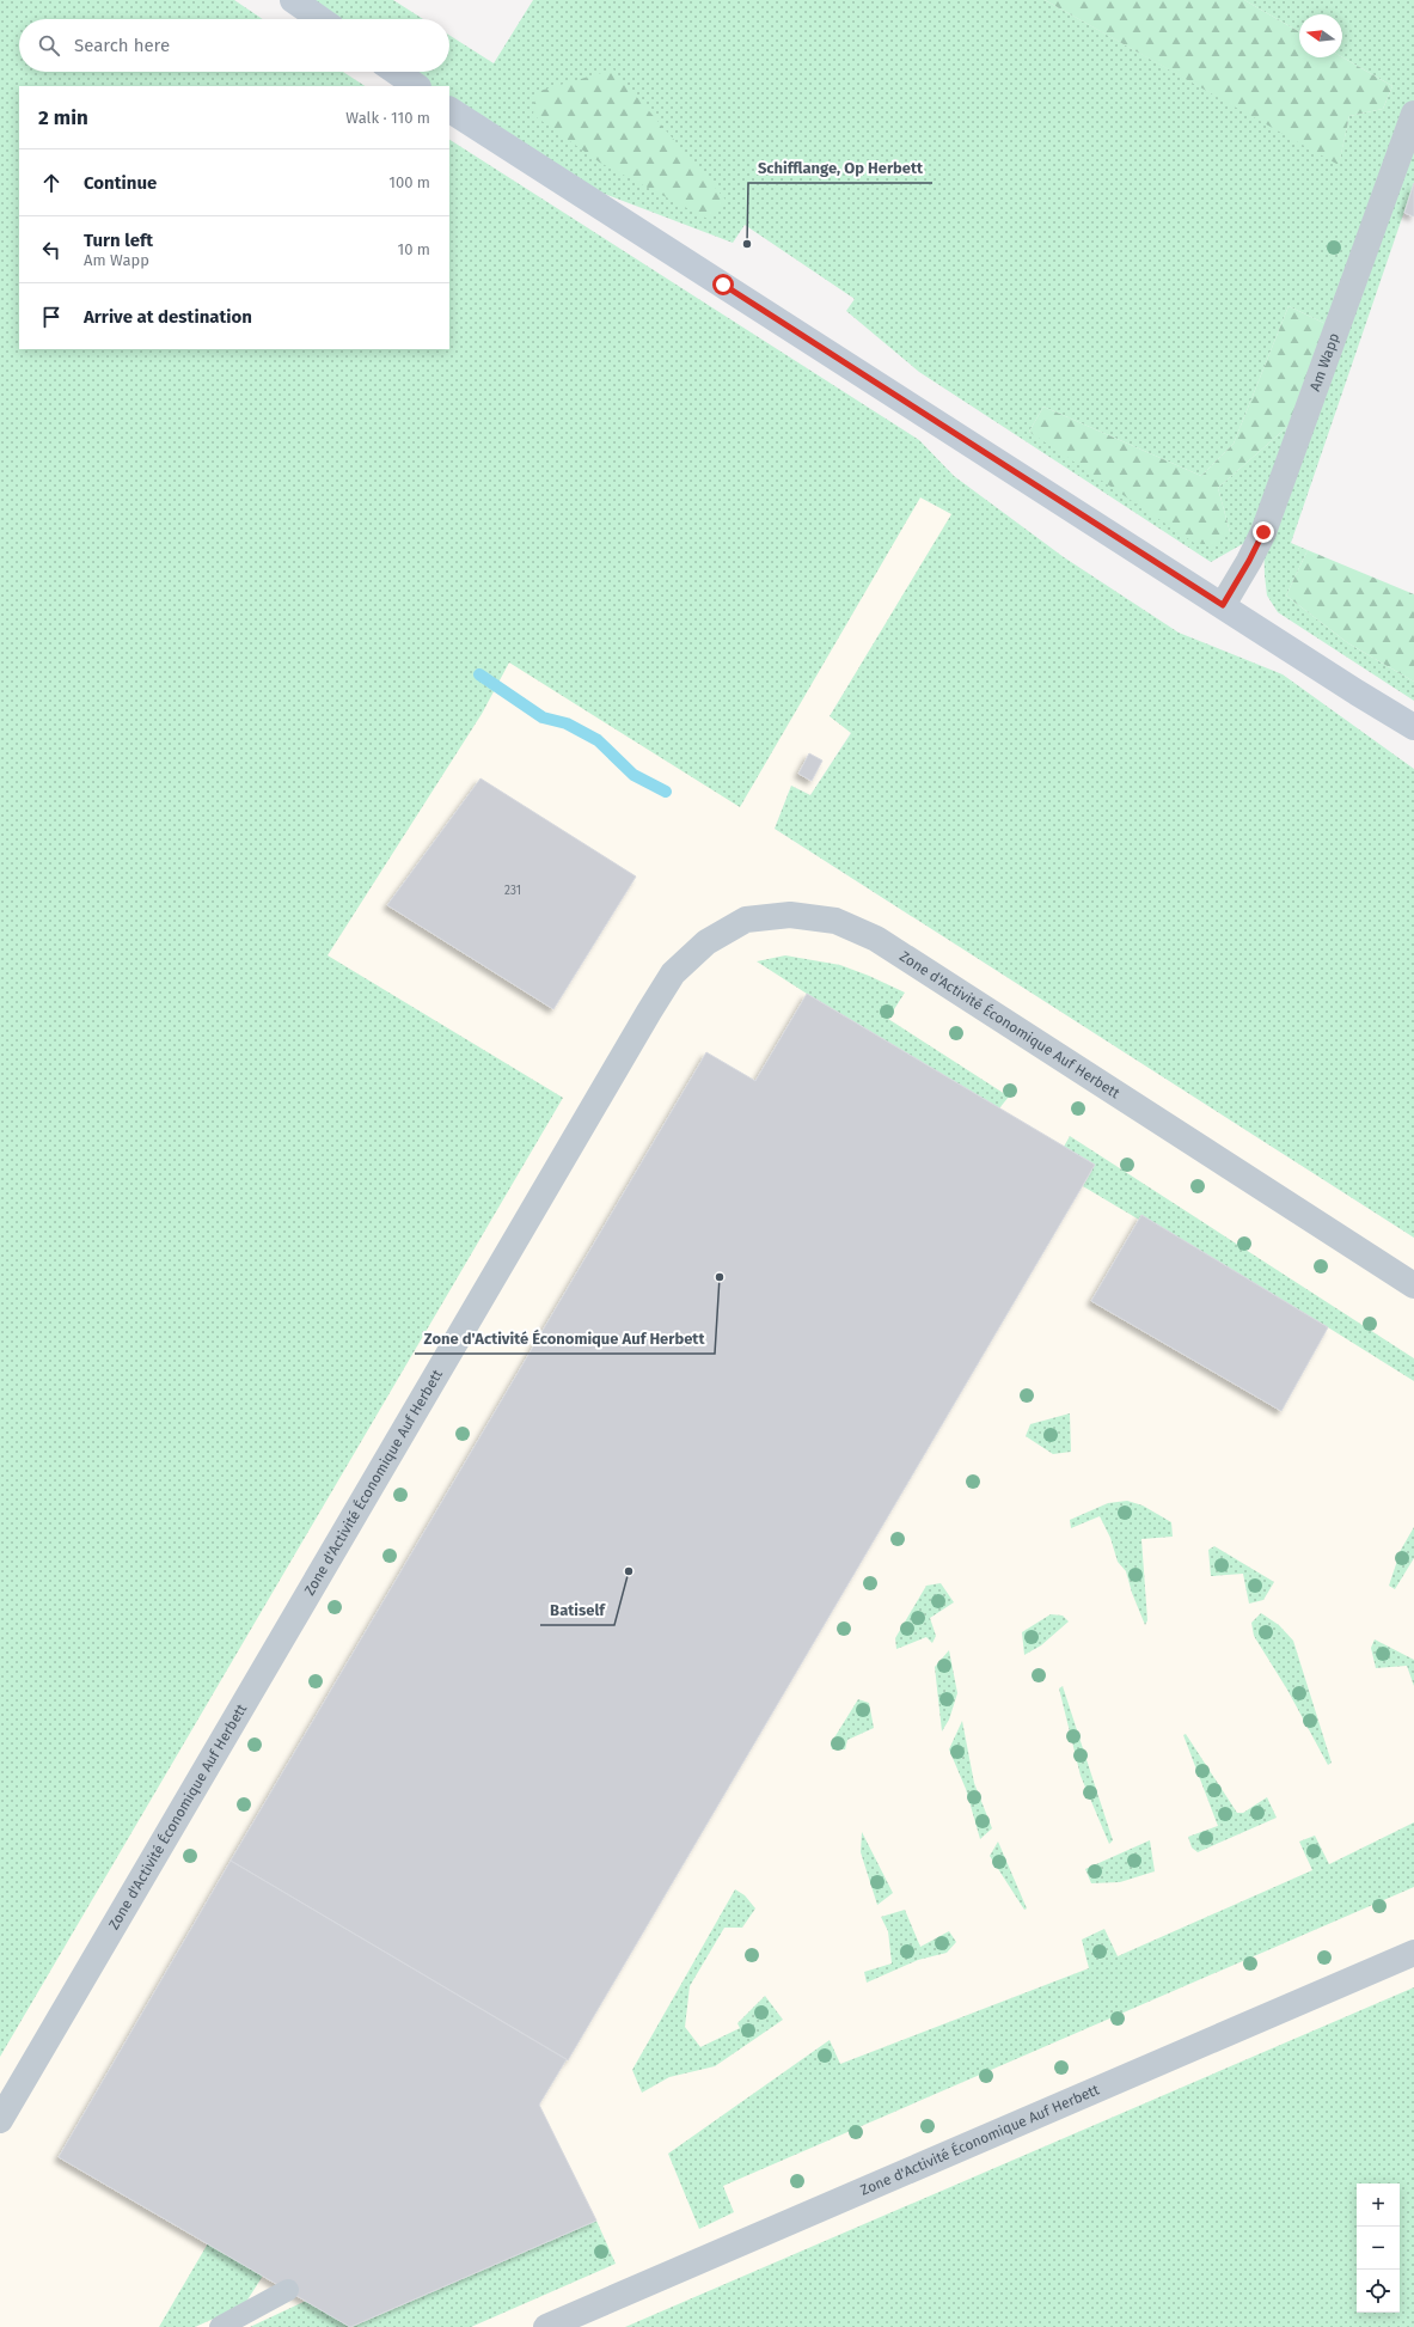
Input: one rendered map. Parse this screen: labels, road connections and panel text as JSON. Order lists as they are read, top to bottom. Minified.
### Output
{"streets":{"street":["Am Wapp","Zone d'Activité Économique Auf Herbett"]},"places":["Schifflange, Op Herbett","Zone d'Activité Économique Auf Herbett","Batiself"],"house_numbers":["231"],"north":"left","page":{"search":"Search here","heading":["2 min","Walk · 110 m"],"list":[["Continue","100 m"],["Turn left","Am Wapp","10 m"],"Arrive at destination"],"map_buttons":["+","−"]}}
